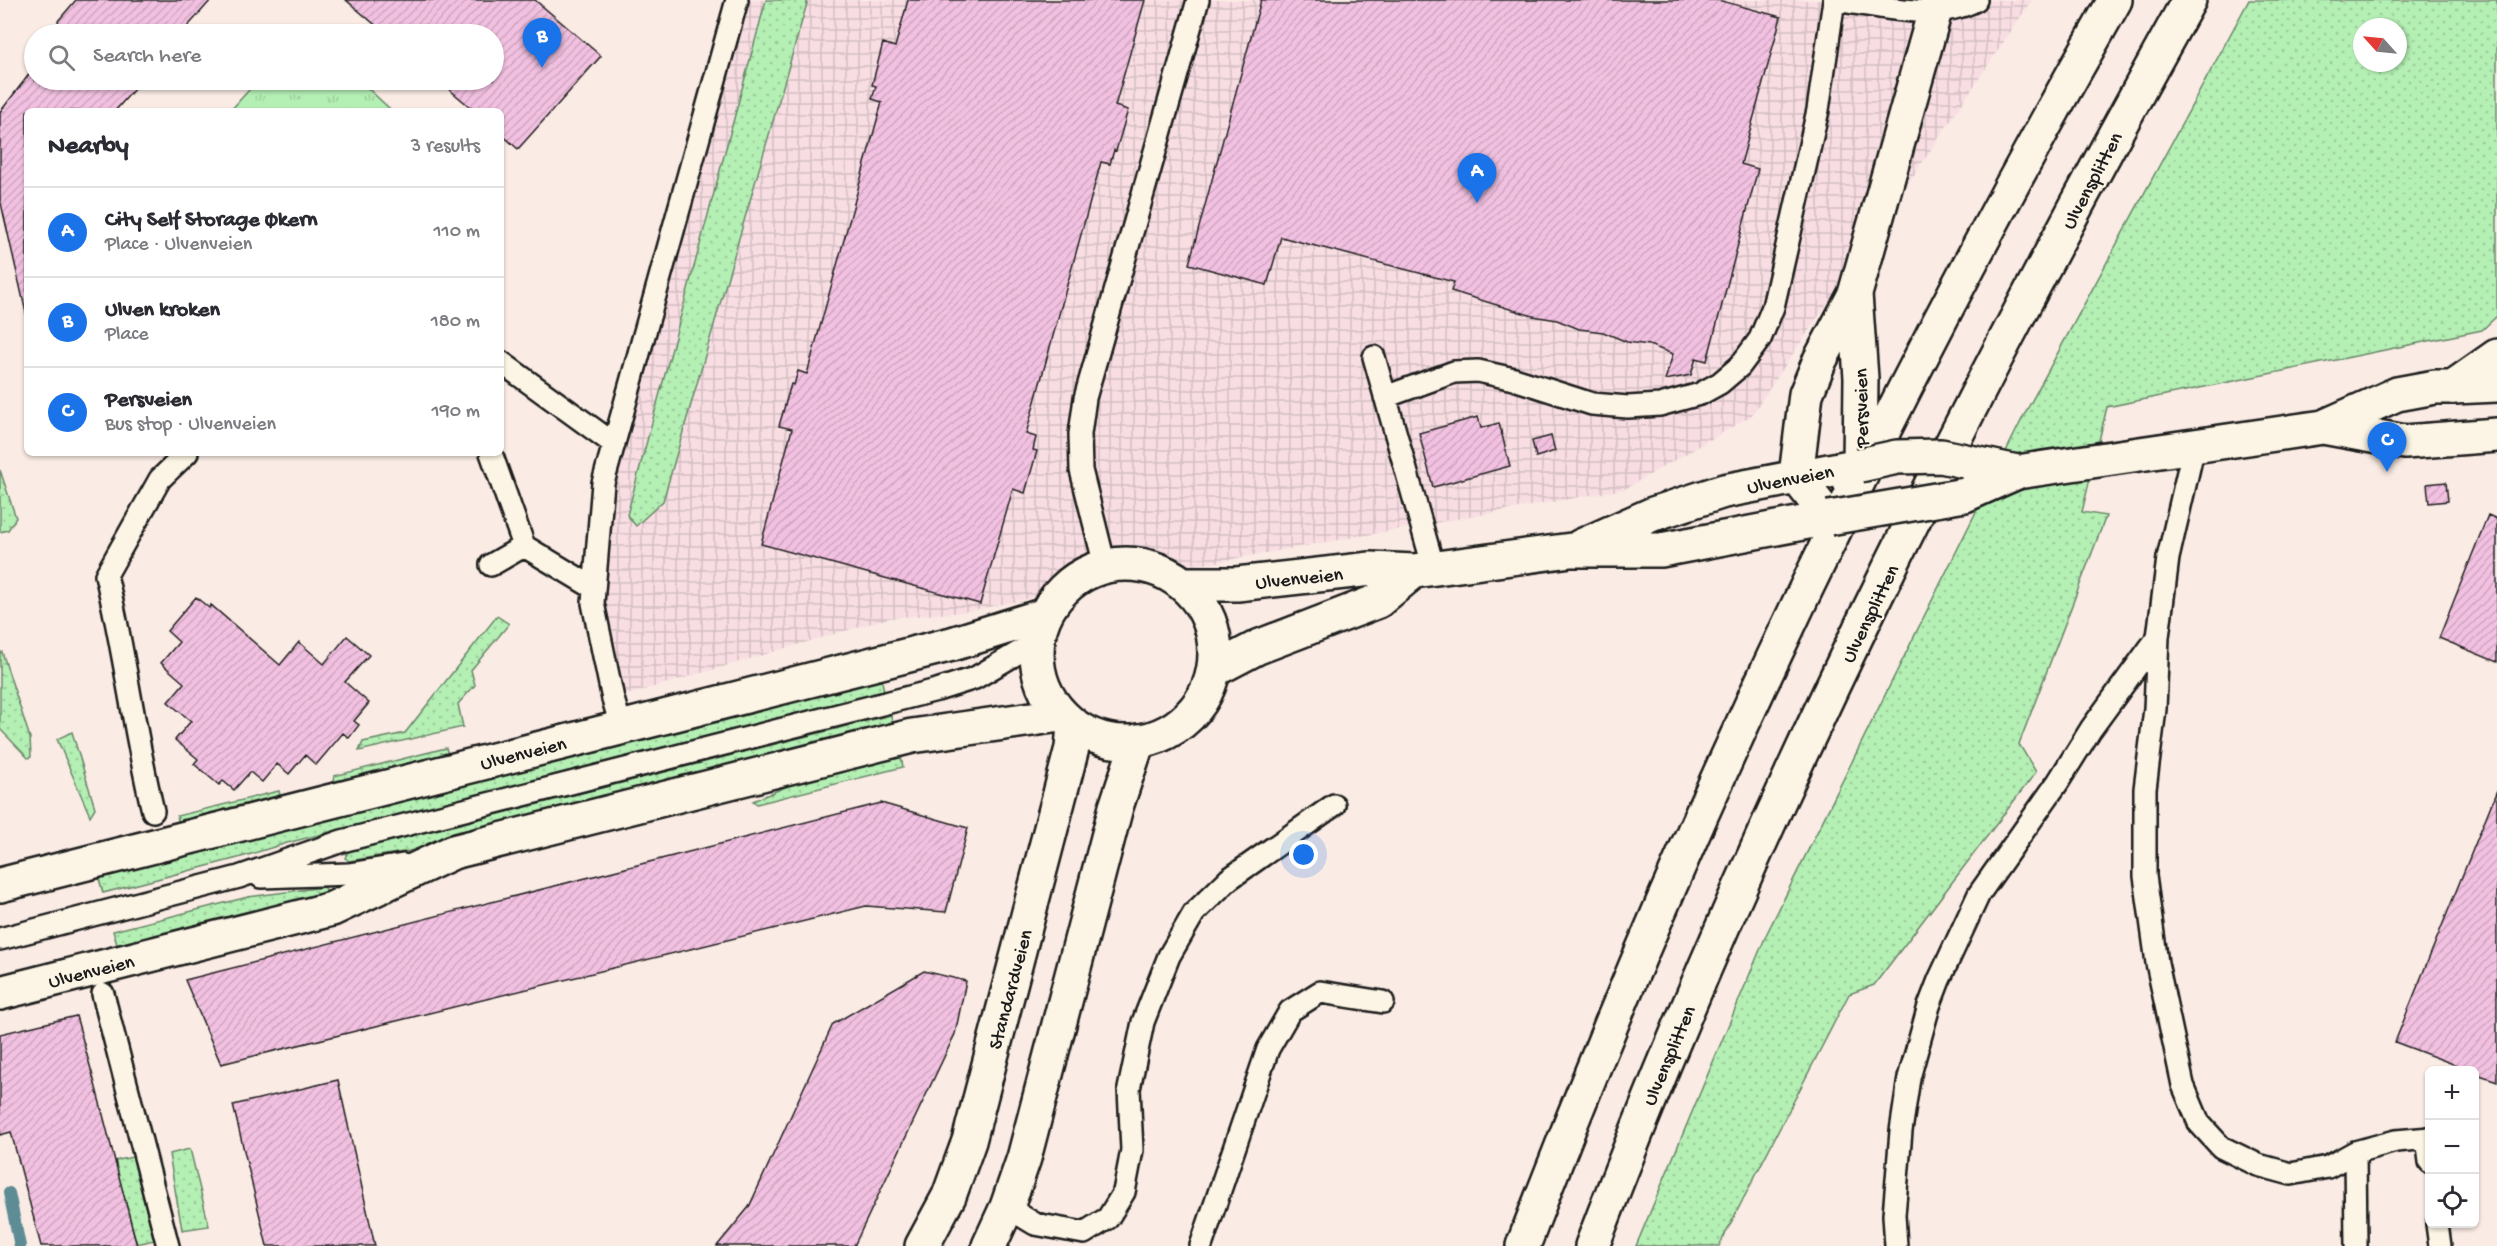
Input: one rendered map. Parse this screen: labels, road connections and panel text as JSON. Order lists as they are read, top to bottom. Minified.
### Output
{"streets":{"main road":["Ulvensplitten","Persveien","Ulvenveien","Standardveien"]},"crossings":[["Persveien","Ulvenveien"],["Ulvenveien","Standardveien"]],"north":"top left","page":{"pins":["B","A","C"],"search":"Search here","heading":["Nearby","3 results"],"list":[{"mark":"A","name":"City Self Storage Økern","note":"Place · Ulvenveien","value":"110 m"},{"mark":"B","name":"Ulven kroken","note":"Place","value":"180 m"},{"mark":"C","name":"Persveien","note":"Bus stop · Ulvenveien","value":"190 m"}],"map_buttons":["+","−"]}}
